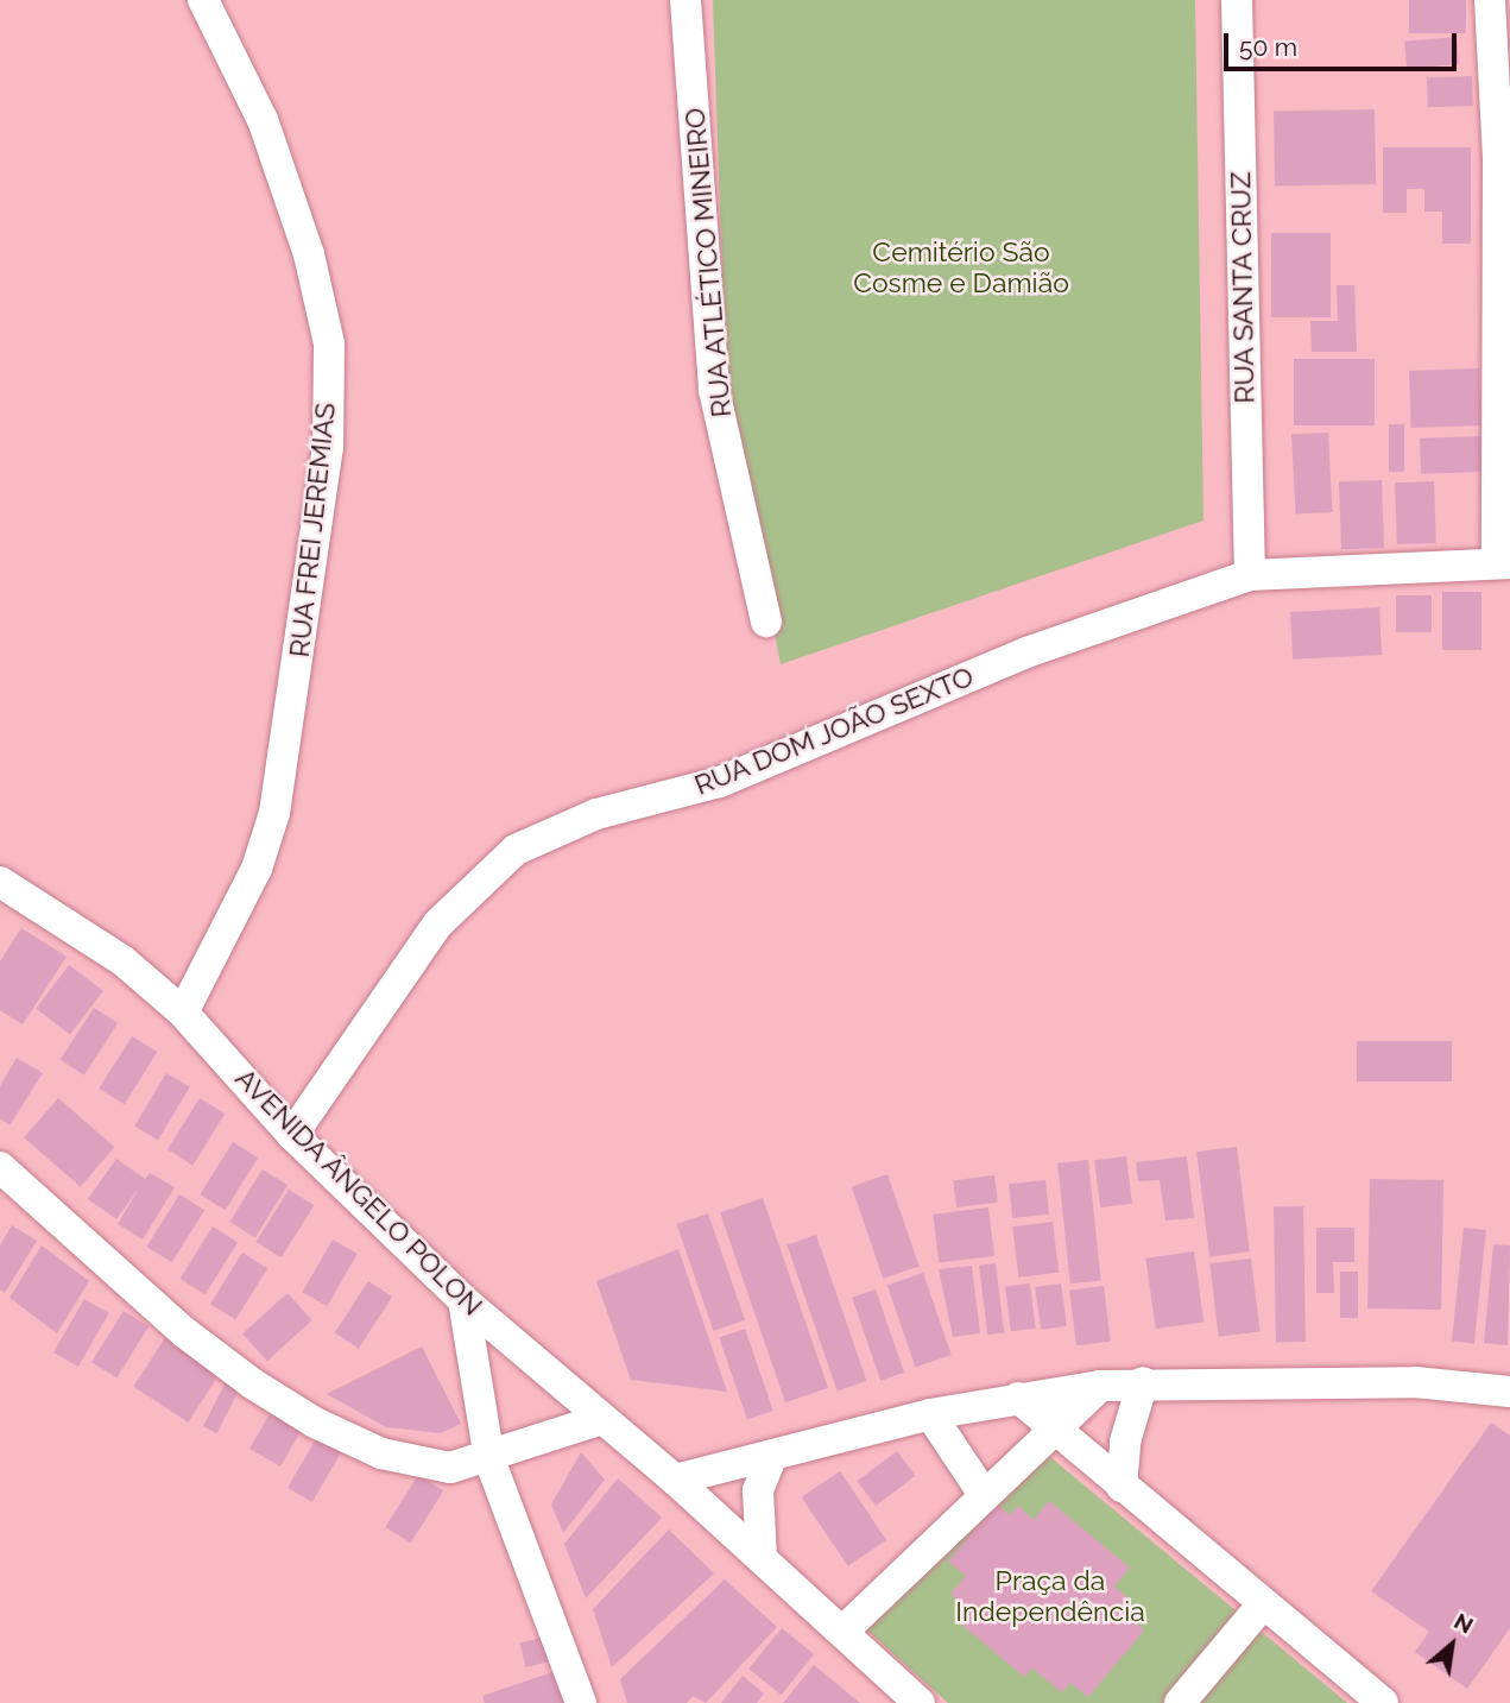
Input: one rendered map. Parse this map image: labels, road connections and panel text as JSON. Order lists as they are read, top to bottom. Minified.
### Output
{"streets":{"street":["RUA ATLÉTICO MINEIRO","RUA SANTA CRUZ","RUA FREI JEREMIAS","RUA DOM JOÃO SEXTO","AVENIDA ÂNGELO POLON"]},"crossings":[["RUA SANTA CRUZ","RUA DOM JOÃO SEXTO"],["RUA FREI JEREMIAS","AVENIDA ÂNGELO POLON"],["RUA DOM JOÃO SEXTO","AVENIDA ÂNGELO POLON"]],"parks":["Cemitério São Cosme e Damião","Praça da Independência"],"scale_bar":"50 m","north":"top right"}
